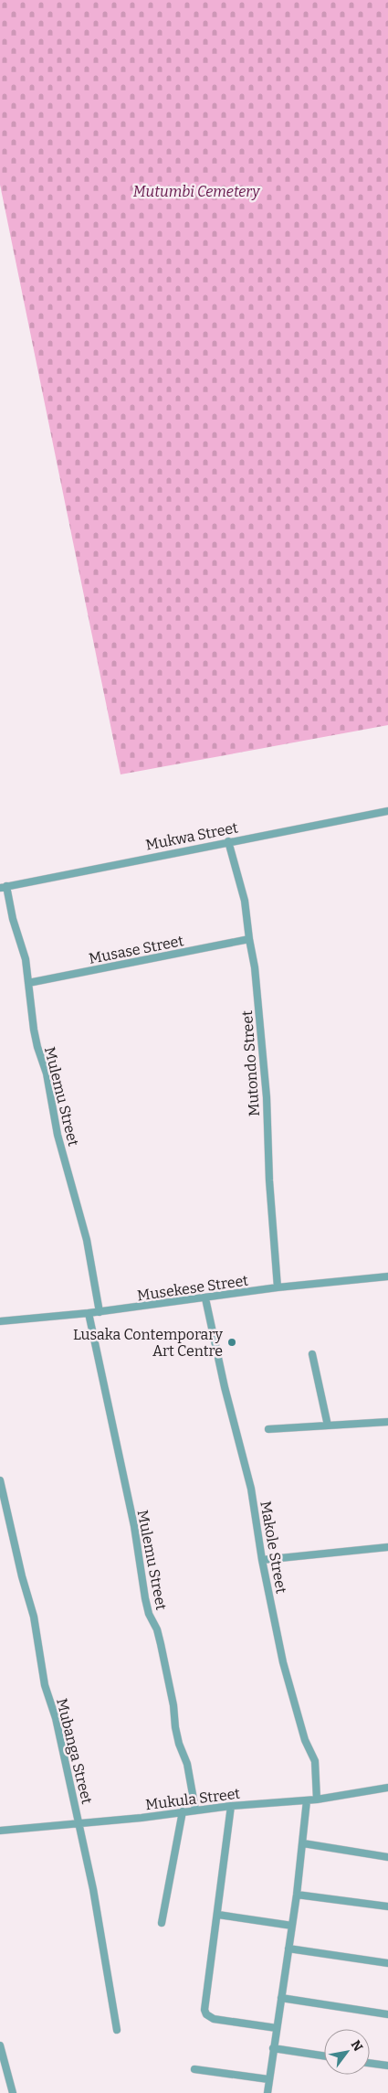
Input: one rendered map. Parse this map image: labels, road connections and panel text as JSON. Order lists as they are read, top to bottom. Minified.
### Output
{"streets":{"street":["Mukwa Street","Musase Street","Mutondo Street","Mulemu Street","Musekese Street","Makole Street","Mubanga Street","Mukula Street"]},"crossings":[["Mukwa Street","Mutondo Street"],["Mukwa Street","Mulemu Street"],["Musase Street","Mutondo Street"],["Musase Street","Mulemu Street"],["Mutondo Street","Musekese Street"],["Mulemu Street","Musekese Street"],["Mulemu Street","Mukula Street"],["Musekese Street","Makole Street"],["Makole Street","Mukula Street"],["Mubanga Street","Mukula Street"]],"parks":["Mutumbi Cemetery"],"places":["Lusaka Contemporary Art Centre"],"north":"top right"}
